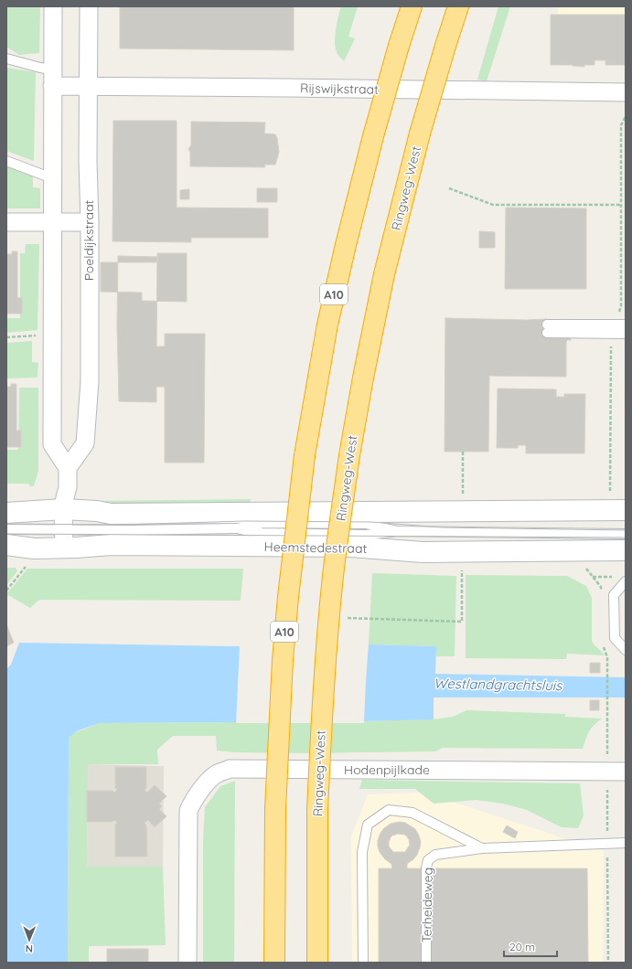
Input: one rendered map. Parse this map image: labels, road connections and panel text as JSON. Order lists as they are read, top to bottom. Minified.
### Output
{"streets":{"highway":["Ringweg-West","A10"],"street":["Rijswijkstraat","Poeldijkstraat","Heemstedestraat","Hodenpijlkade"],"lane":["Terheideweg"]},"crossings":[["Rijswijkstraat","Poeldijkstraat"]],"water":["Westlandgrachtsluis"],"scale_bar":"20 m","north":"bottom"}
